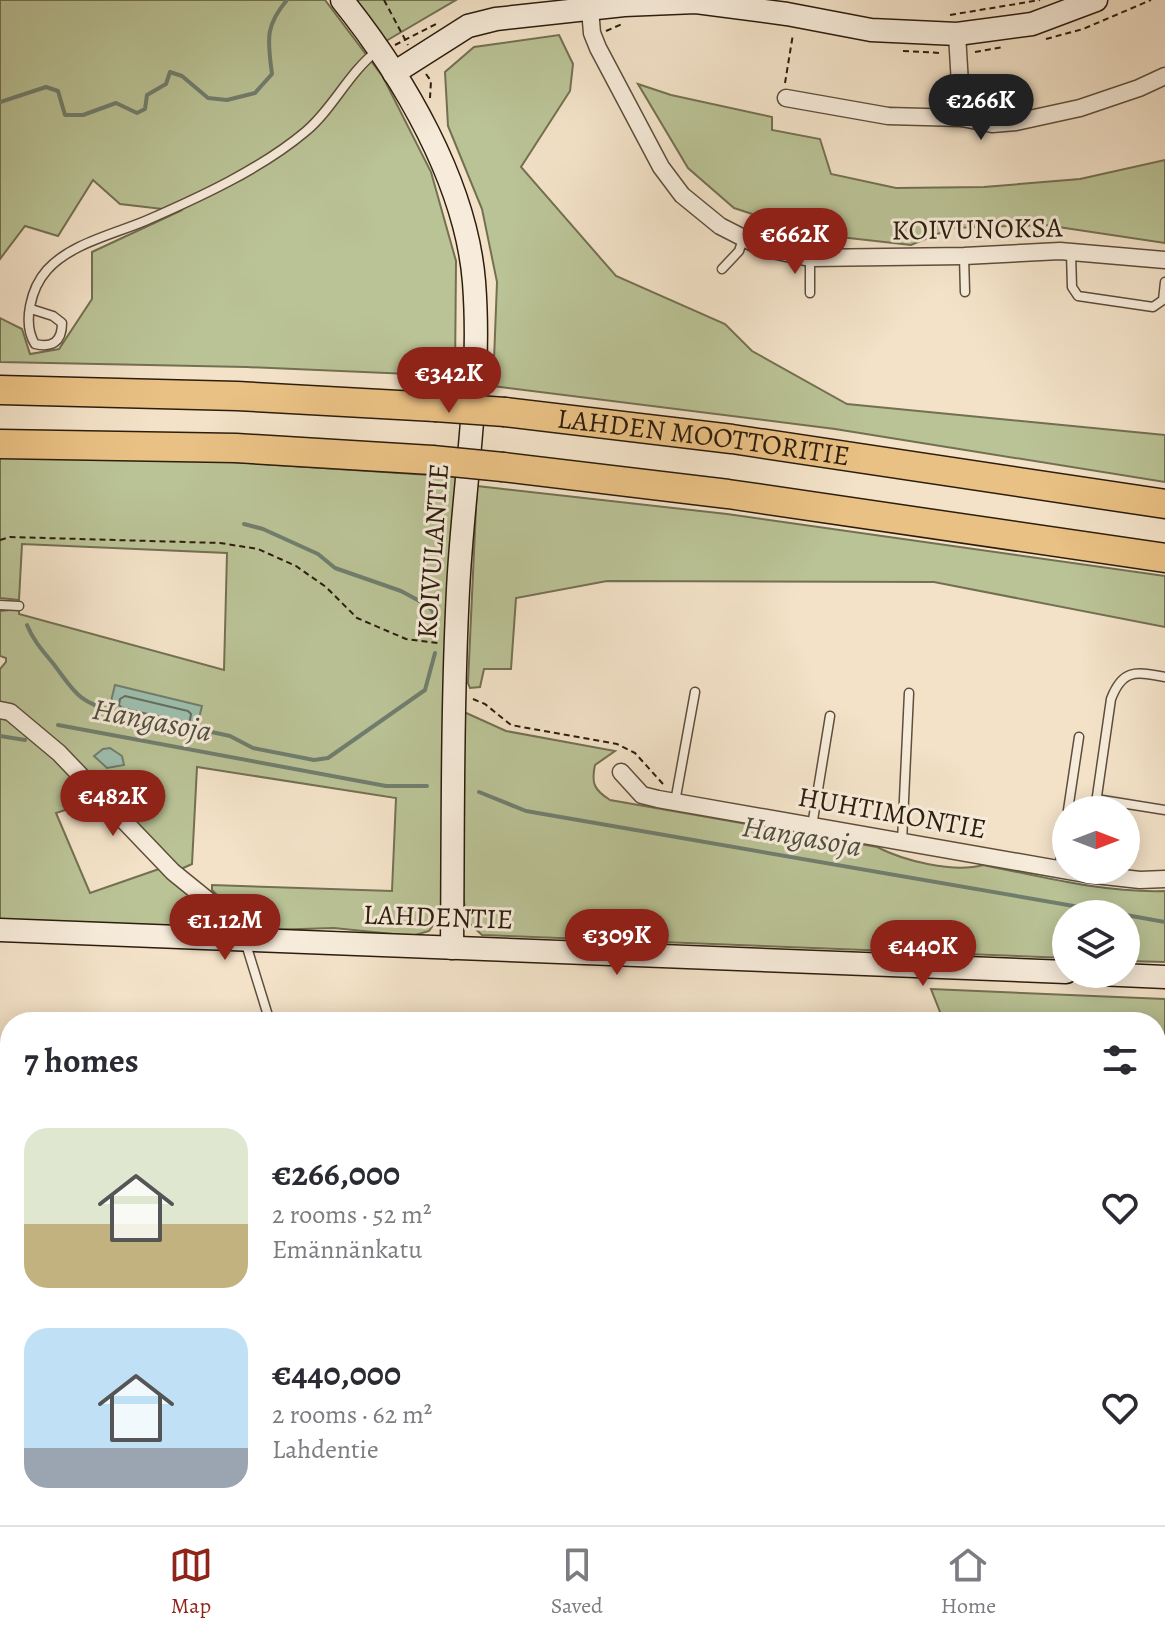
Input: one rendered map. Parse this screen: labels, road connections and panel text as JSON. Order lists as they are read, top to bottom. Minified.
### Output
{"streets":{"highway":["LAHDEN MOOTTORITIE"],"street":["KOIVUNOKSA","KOIVULANTIE","HUHTIMONTIE","LAHDENTIE"]},"crossings":[["KOIVULANTIE","LAHDENTIE"]],"water":["Hangasoja"],"north":"right","page":{"price":["€266K","€662K","€342K","€482K","€1.12M","€309K","€440K"],"heading":"7 homes","list":[{"name":"€266,000","note":"2 rooms · 52 m² · Emännänkatu"},{"name":"€440,000","note":"2 rooms · 62 m² · Lahdentie"}],"tabs":["Map","Saved","Home"]}}
